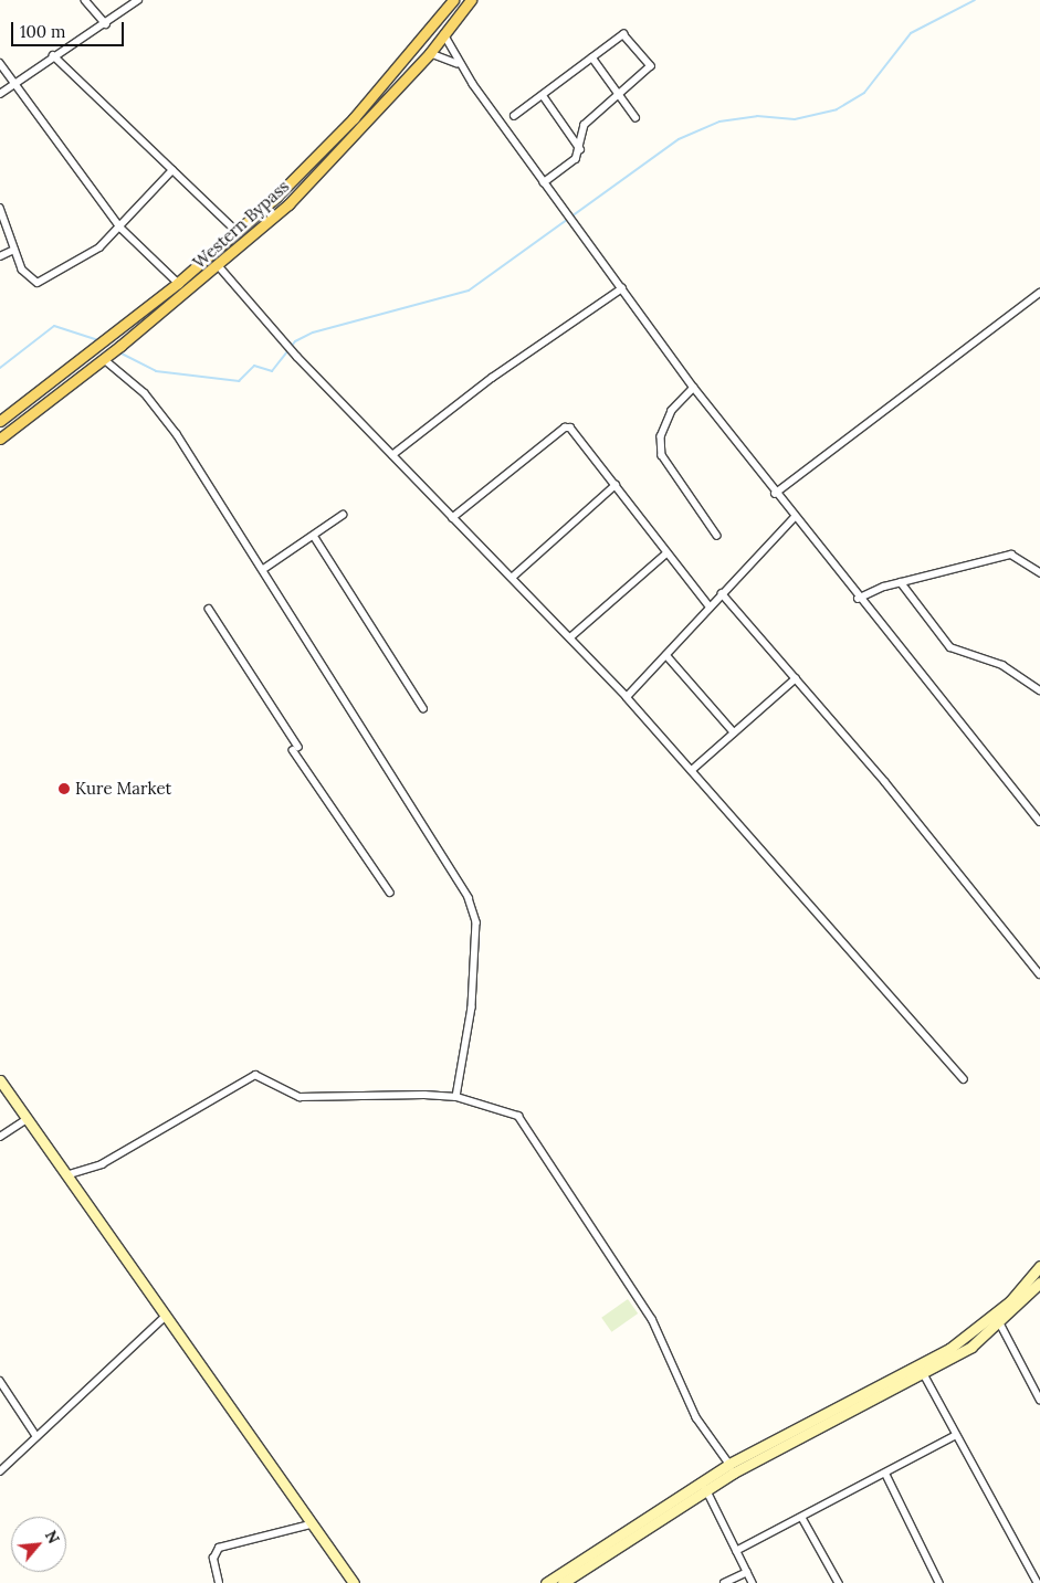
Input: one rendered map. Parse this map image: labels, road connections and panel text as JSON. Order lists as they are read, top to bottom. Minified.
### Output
{"streets":{"main road":["Western Bypass"]},"places":["Kure Market"],"scale_bar":"100 m","north":"top right"}
